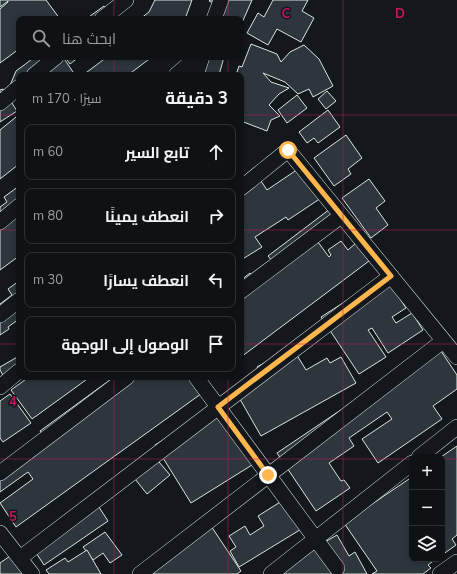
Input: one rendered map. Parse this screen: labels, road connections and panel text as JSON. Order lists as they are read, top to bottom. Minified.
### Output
{"page":{"search":"ابحث هنا","heading":["3 دقيقة","سيرًا · 170 m"],"list":[["تابع السير","60 m"],["انعطف يمينًا","80 m"],["انعطف يسارًا","30 m"],"الوصول إلى الوجهة"],"map_buttons":["+","−"]},"grid":{"columns":["C","D"],"rows":["4","5"]}}
